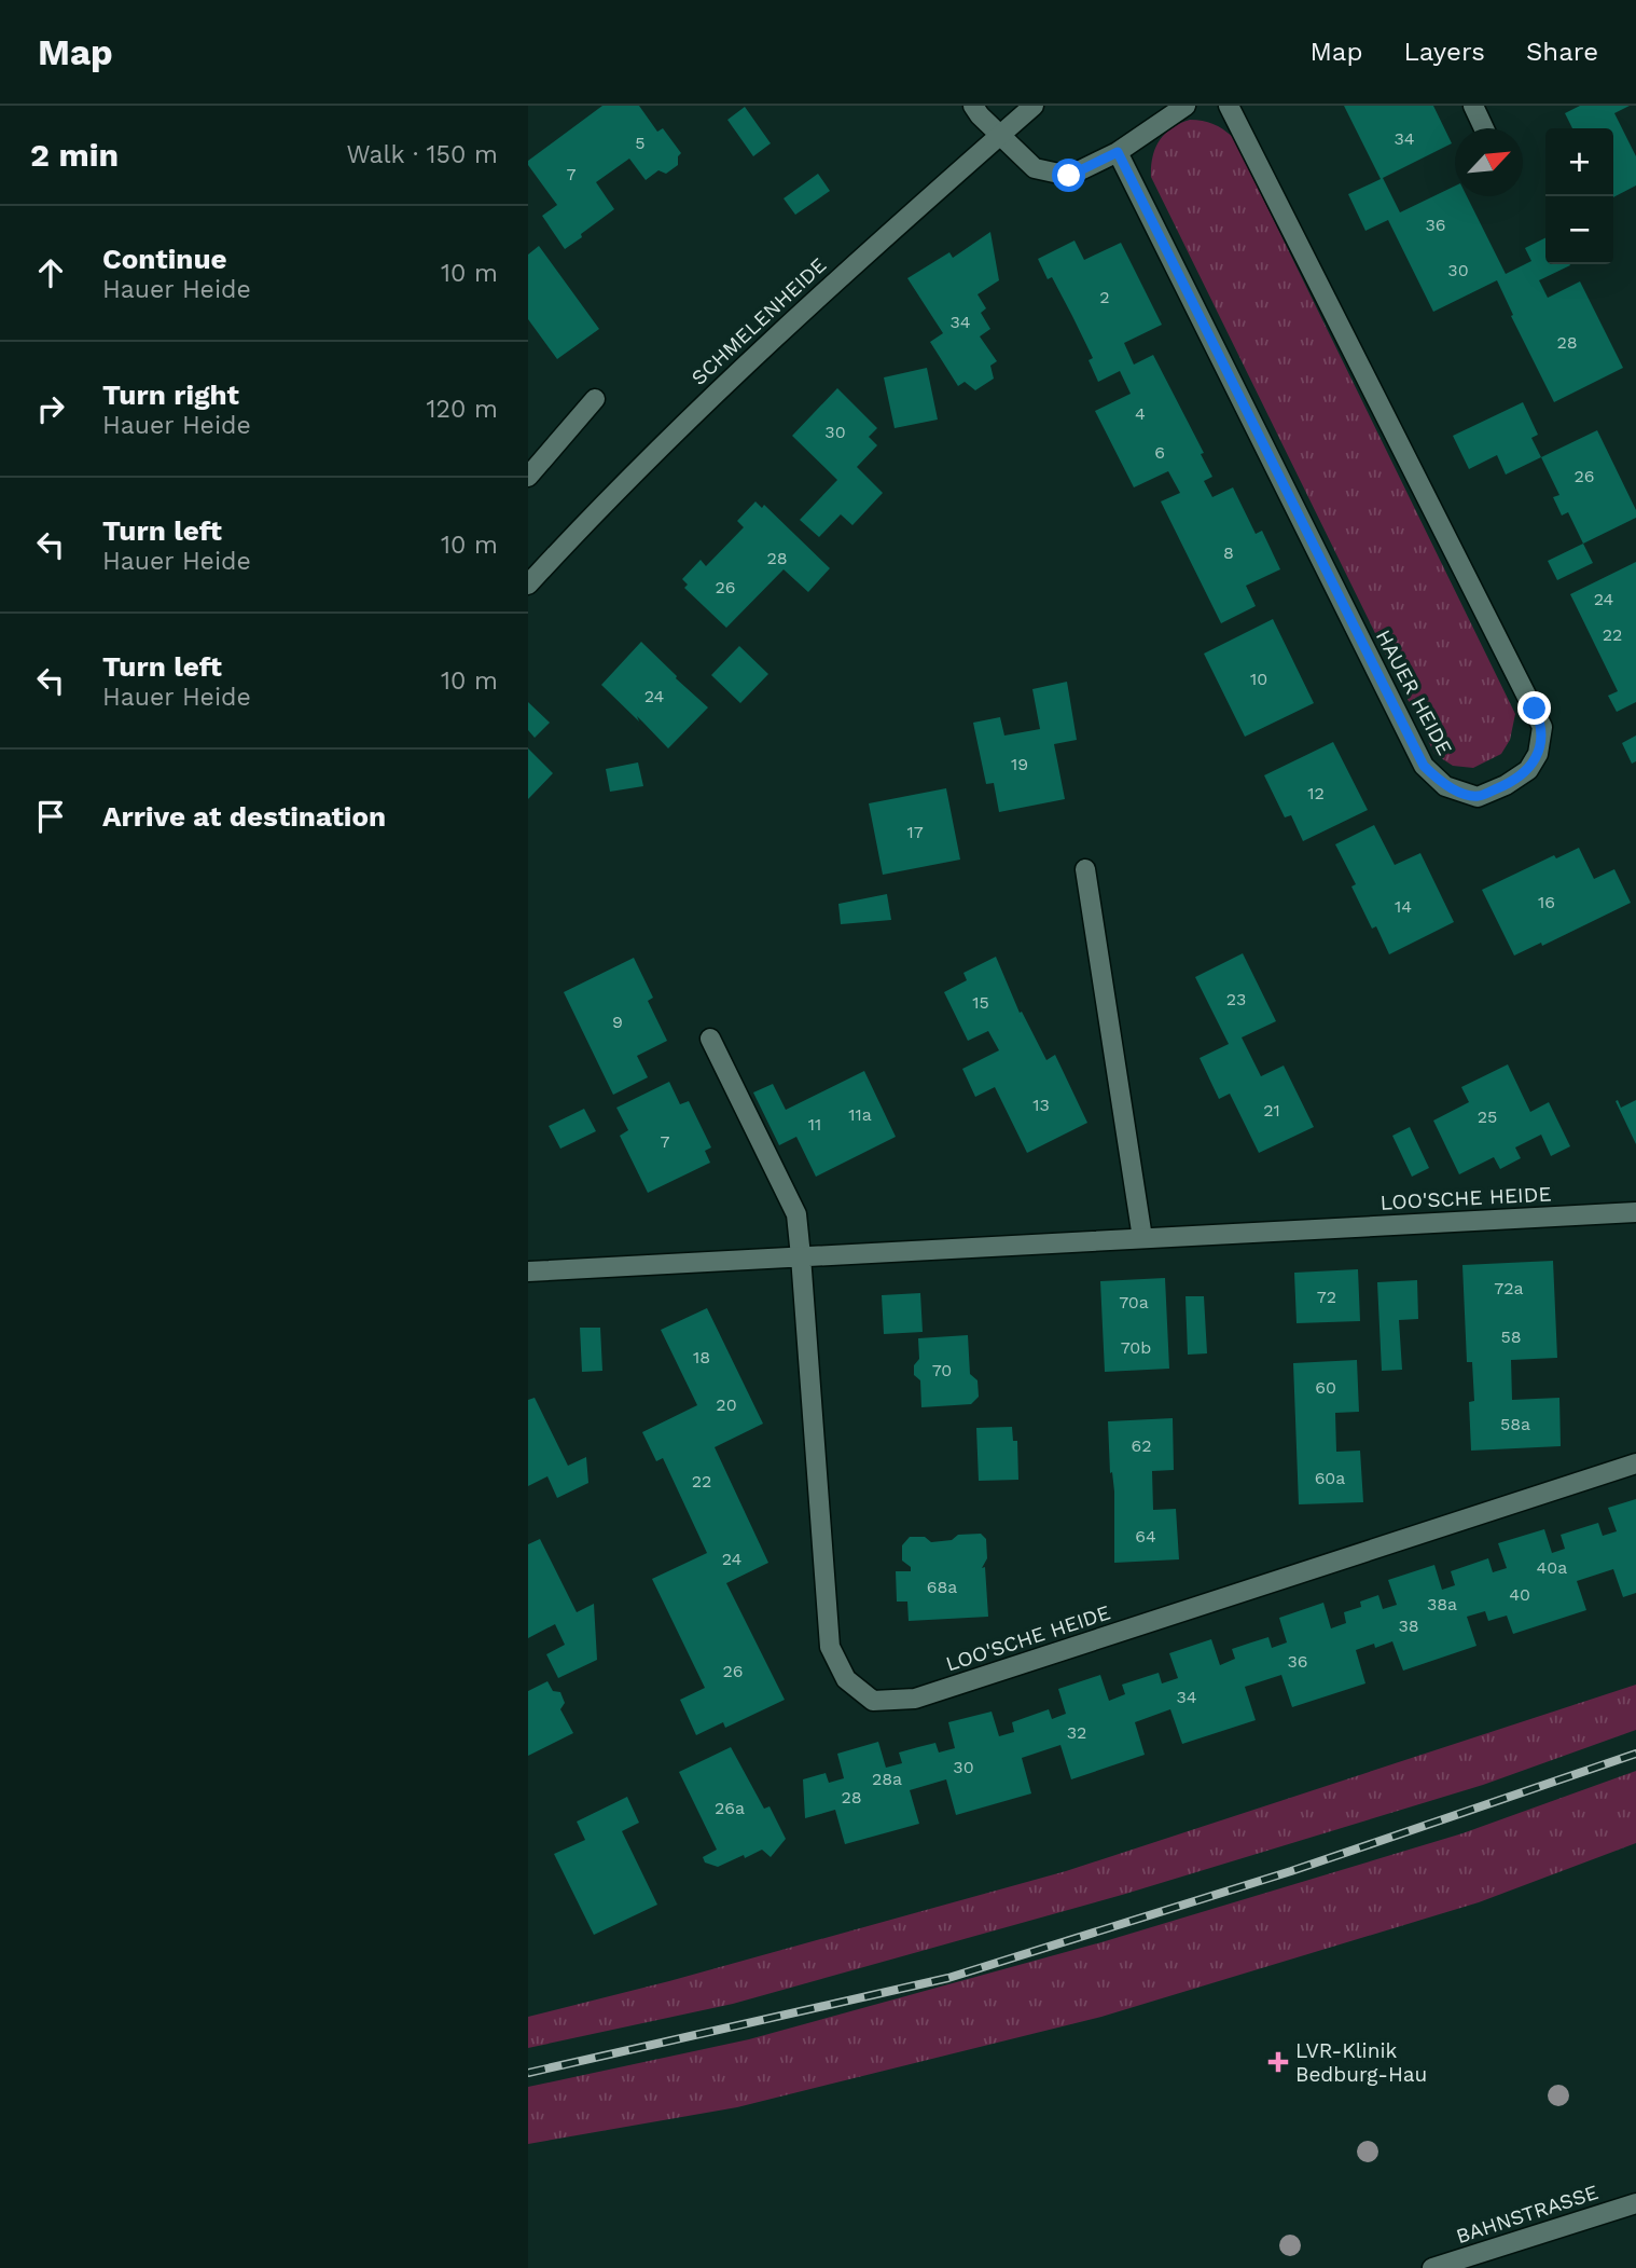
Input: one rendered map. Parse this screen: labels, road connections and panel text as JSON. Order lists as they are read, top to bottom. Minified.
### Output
{"streets":{"street":["SCHMELENHEIDE","HAUER HEIDE","LOO'SCHE HEIDE","BAHNSTRASSE"]},"places":{"health":["LVR-Klinik Bedburg-Hau"]},"house_numbers":["34","5","7","36","30","2","34","28","4","30","6","26","8","28","26","24","22","10","24","19","12","17","16","14","23","15","9","13","21","11a","25","11","7","72a","72","70a","58","70b","18","70","60","20","58a","62","60a","22","64","24","40a","68a","40","38a","38","36","26","34","32","30","28a","28","26a"],"north":"top right","page":{"header":"Map","nav":["Map","Layers","Share"],"heading":["2 min","Walk · 150 m"],"map_buttons":["+","−"],"list":[["Continue","Hauer Heide","10 m"],["Turn right","Hauer Heide","120 m"],["Turn left","Hauer Heide","10 m"],["Turn left","Hauer Heide","10 m"],"Arrive at destination"]}}
